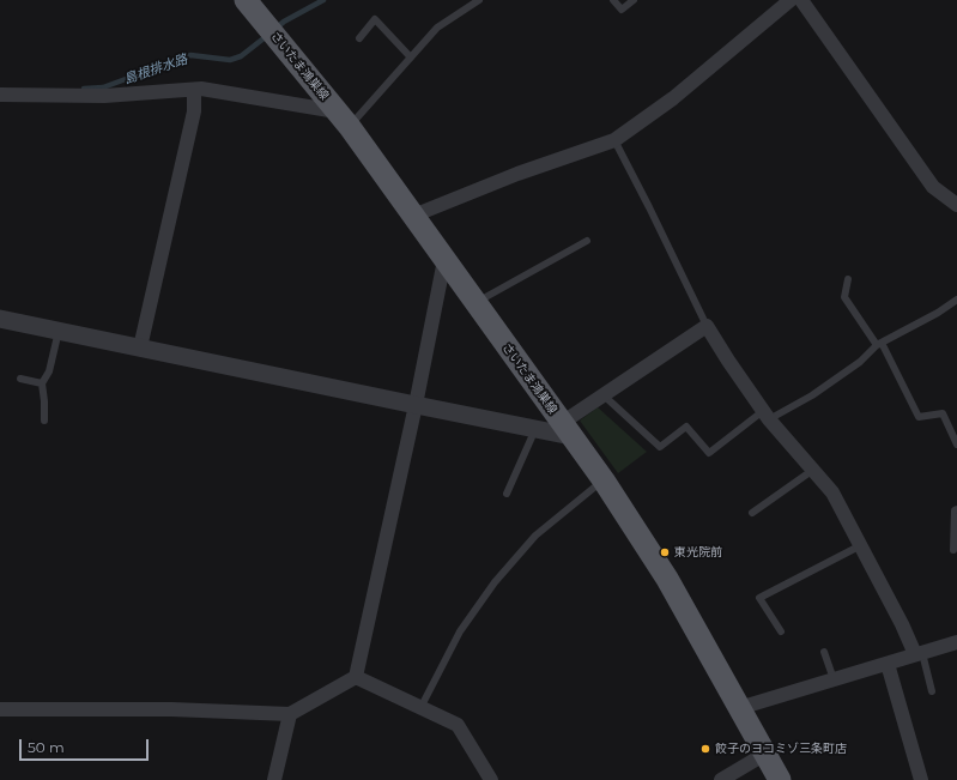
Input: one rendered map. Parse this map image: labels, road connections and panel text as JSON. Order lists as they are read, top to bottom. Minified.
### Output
{"streets":{"main road":["さいたま鴻巣線"]},"water":["島根排水路"],"places":["東光院前","餃子のヨコミゾ三条町店"],"scale_bar":"50 m"}
